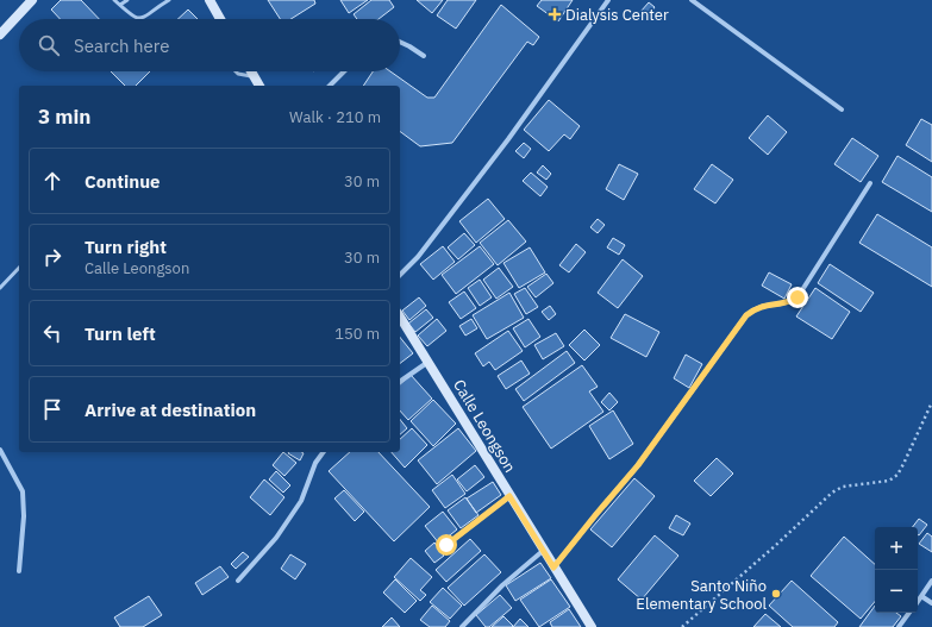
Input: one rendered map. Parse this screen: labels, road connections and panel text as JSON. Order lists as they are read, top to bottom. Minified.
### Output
{"streets":{"main road":["Calle Leongson"]},"places":{"health":["Dialysis Center"],"other":["Santo Niño Elementary School"]},"page":{"search":"Search here","heading":["3 min","Walk · 210 m"],"list":[["Continue","30 m"],["Turn right","Calle Leongson","30 m"],["Turn left","150 m"],"Arrive at destination"],"map_buttons":["+","−"]}}
